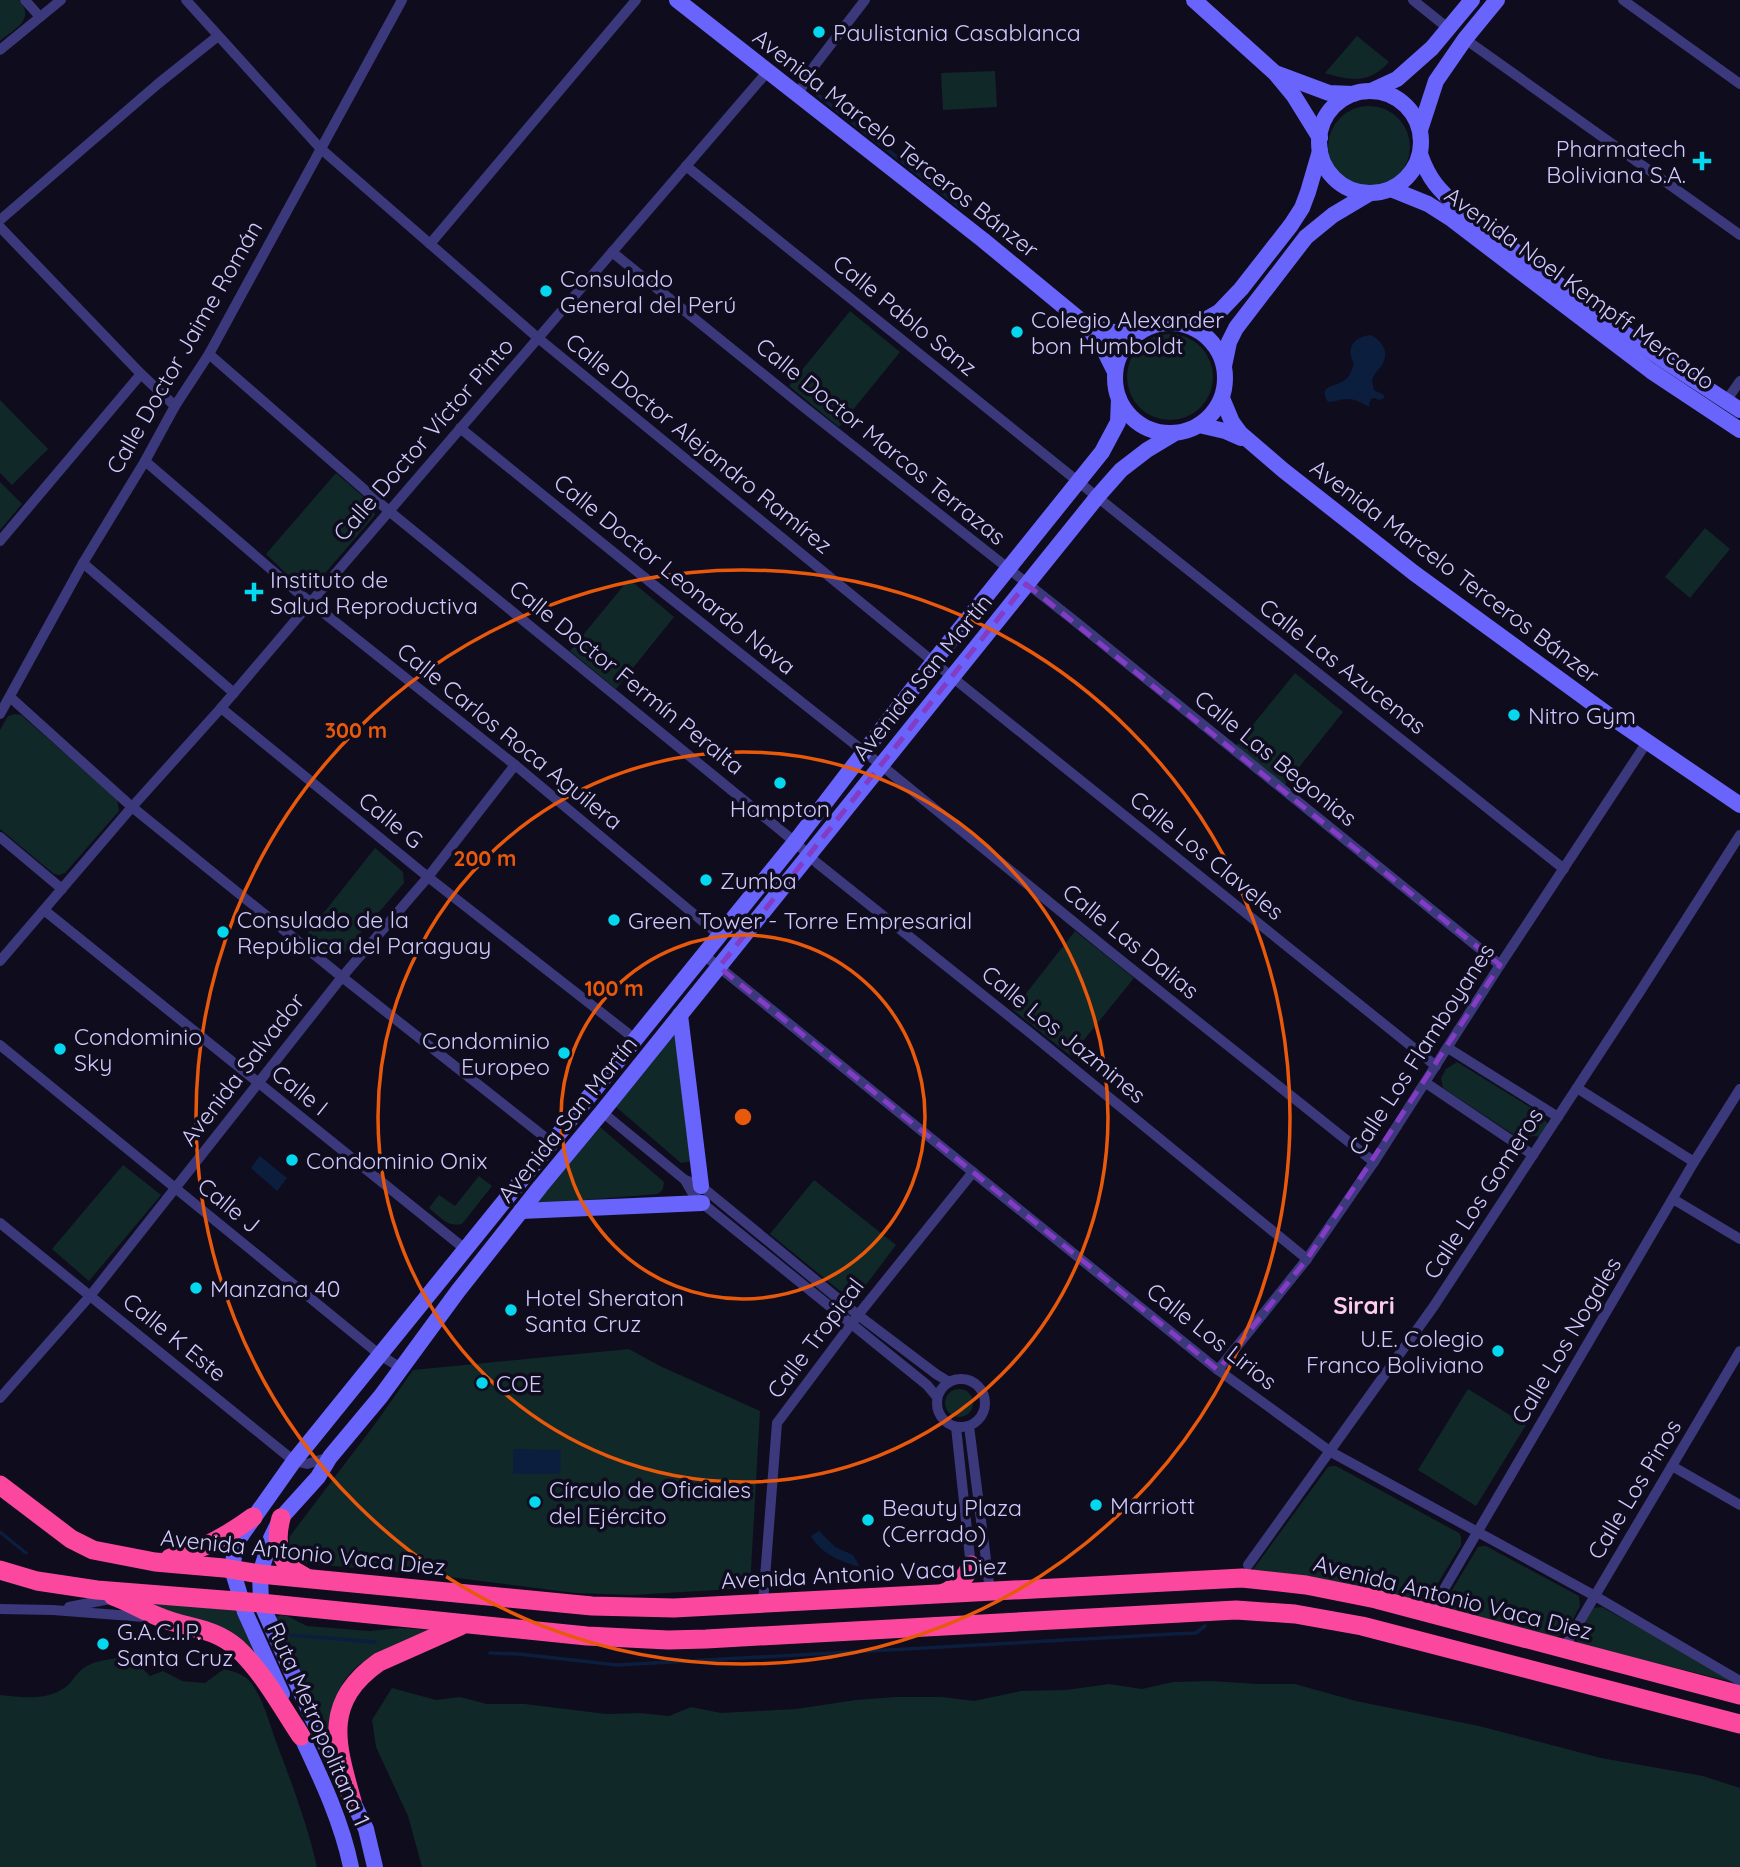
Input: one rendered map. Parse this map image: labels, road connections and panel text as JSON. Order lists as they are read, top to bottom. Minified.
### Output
{"streets":{"highway":["Avenida Antonio Vaca Diez"],"main road":["Avenida Marcelo Terceros Bánzer","Avenida Noel Kempff Mercado","Avenida San Martín","Ruta Metropolitana 1"],"street":["Calle Pablo Sanz","Calle Doctor Jaime Román","Calle Doctor Víctor Pinto","Calle Doctor Marcos Terrazas","Calle Doctor Alejandro Ramírez","Calle Doctor Leonardo Nava","Calle Las Azucenas","Calle Doctor Fermín Peralta","Calle Carlos Roca Aguilera","Calle Las Begonias","Calle G","Calle Los Claveles","Calle Las Dalias","Calle Los Jazmines","Calle Los Flamboyanes","Avenida Salvador","Calle I","Calle Los Gomeros","Calle J","Calle Los Lirios","Calle K Este","Calle Tropical","Calle Los Nogales","Calle Los Pinos"]},"crossings":[["Avenida Marcelo Terceros Bánzer","Calle Doctor Víctor Pinto"],["Avenida Marcelo Terceros Bánzer","Avenida San Martín"],["Avenida Marcelo Terceros Bánzer","Calle Los Flamboyanes"],["Calle Pablo Sanz","Calle Doctor Víctor Pinto"],["Calle Pablo Sanz","Calle Las Azucenas"],["Calle Pablo Sanz","Avenida San Martín"],["Calle Doctor Jaime Román","Calle Doctor Alejandro Ramírez"],["Calle Doctor Jaime Román","Calle Doctor Fermín Peralta"],["Calle Doctor Jaime Román","Calle Carlos Roca Aguilera"],["Calle Doctor Víctor Pinto","Calle Doctor Marcos Terrazas"],["Calle Doctor Víctor Pinto","Calle Doctor Alejandro Ramírez"],["Calle Doctor Víctor Pinto","Calle Doctor Leonardo Nava"],["Calle Doctor Víctor Pinto","Calle Doctor Fermín Peralta"],["Calle Doctor Víctor Pinto","Calle Carlos Roca Aguilera"],["Calle Doctor Víctor Pinto","Calle G"],["Calle Doctor Víctor Pinto","Calle I"],["Calle Doctor Marcos Terrazas","Avenida San Martín"],["Calle Doctor Marcos Terrazas","Calle Las Begonias"],["Calle Doctor Alejandro Ramírez","Avenida San Martín"],["Calle Doctor Alejandro Ramírez","Calle Los Claveles"],["Calle Doctor Leonardo Nava","Avenida San Martín"],["Calle Doctor Leonardo Nava","Calle Las Dalias"],["Calle Las Azucenas","Avenida San Martín"],["Calle Las Azucenas","Calle Los Flamboyanes"],["Calle Doctor Fermín Peralta","Avenida San Martín"],["Calle Doctor Fermín Peralta","Calle Los Jazmines"],["Avenida San Martín","Calle Carlos Roca Aguilera"],["Avenida San Martín","Calle Las Begonias"],["Avenida San Martín","Calle G"],["Avenida San Martín","Calle Los Claveles"],["Avenida San Martín","Calle Las Dalias"],["Avenida San Martín","Calle Los Jazmines"],["Avenida San Martín","Calle I"],["Avenida San Martín","Calle J"],["Avenida San Martín","Calle Los Lirios"],["Avenida San Martín","Calle K Este"],["Avenida San Martín","Avenida Antonio Vaca Diez"],["Avenida San Martín","Ruta Metropolitana 1"],["Calle Carlos Roca Aguilera","Avenida Salvador"],["Calle Las Begonias","Calle Los Flamboyanes"],["Calle G","Avenida Salvador"],["Calle Los Claveles","Calle Los Flamboyanes"],["Calle Las Dalias","Calle Los Flamboyanes"],["Calle Los Jazmines","Calle Los Flamboyanes"],["Calle Los Flamboyanes","Calle Los Lirios"],["Avenida Salvador","Calle I"],["Avenida Salvador","Calle J"],["Avenida Salvador","Calle K Este"],["Calle Los Gomeros","Calle Los Lirios"],["Calle Los Lirios","Calle Tropical"],["Calle Los Lirios","Calle Los Nogales"],["Calle Los Lirios","Calle Los Pinos"],["Calle Tropical","Avenida Antonio Vaca Diez"],["Calle Los Nogales","Avenida Antonio Vaca Diez"],["Calle Los Pinos","Avenida Antonio Vaca Diez"],["Avenida Antonio Vaca Diez","Ruta Metropolitana 1"]],"districts":["Sirari"],"places":{"other":["Paulistania Casablanca","Consulado General del Perú","Colegio Alexander bon Humboldt","Nitro Gym","Hampton","Zumba","Green Tower - Torre Empresarial","Consulado de la República del Paraguay","Condominio Sky","Condominio Europeo","Condominio Onix","Manzana 40","Hotel Sheraton Santa Cruz","U.E. Colegio Franco Boliviano","COE","Círculo de Oficiales del Ejército","Marriott","Beauty Plaza (Cerrado)","G.A.C.I.P. Santa Cruz"],"health":["Pharmatech Boliviana S.A.","Instituto de Salud Reproductiva"]},"rings":["300 m","200 m","100 m"]}
